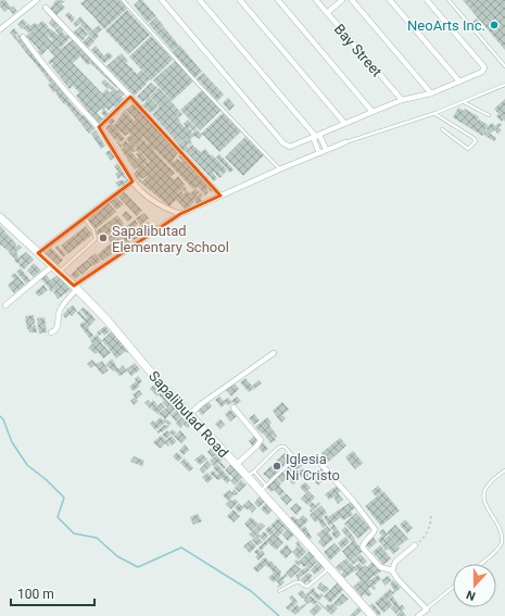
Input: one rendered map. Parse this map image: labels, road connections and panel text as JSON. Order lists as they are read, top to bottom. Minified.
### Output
{"streets":{"street":["Bay Street","Sapalibutad Road"]},"places":["NeoArts Inc.","Sapalibutad Elementary School","Iglesia Ni Cristo"],"scale_bar":"100 m","north":"bottom"}
